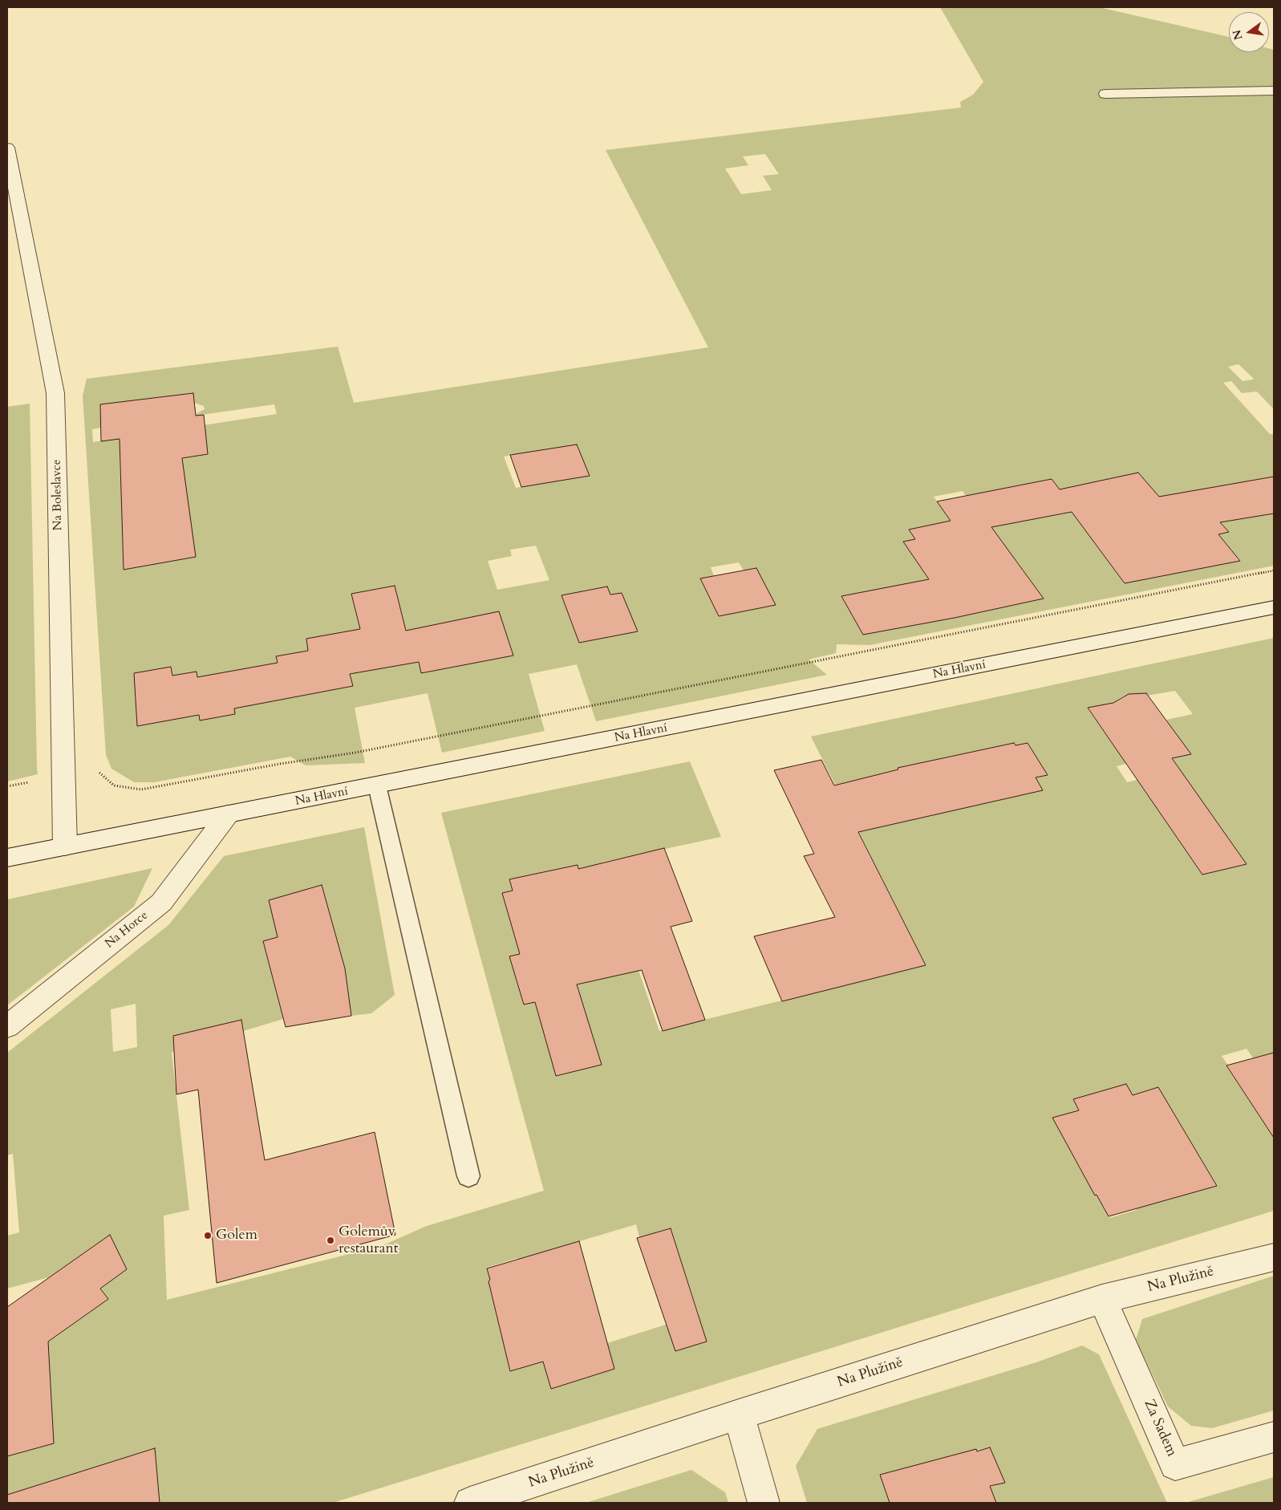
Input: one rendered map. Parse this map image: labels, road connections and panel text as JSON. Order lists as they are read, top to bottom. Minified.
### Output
{"streets":{"street":["Na Boleslavce","Na Hlavní","Na Horce","Na Plužině","Za Sadem"]},"crossings":[["Na Boleslavce","Na Hlavní"],["Na Hlavní","Na Horce"],["Na Plužině","Za Sadem"]],"places":["Golem","Golemův restaurant"],"north":"left"}
